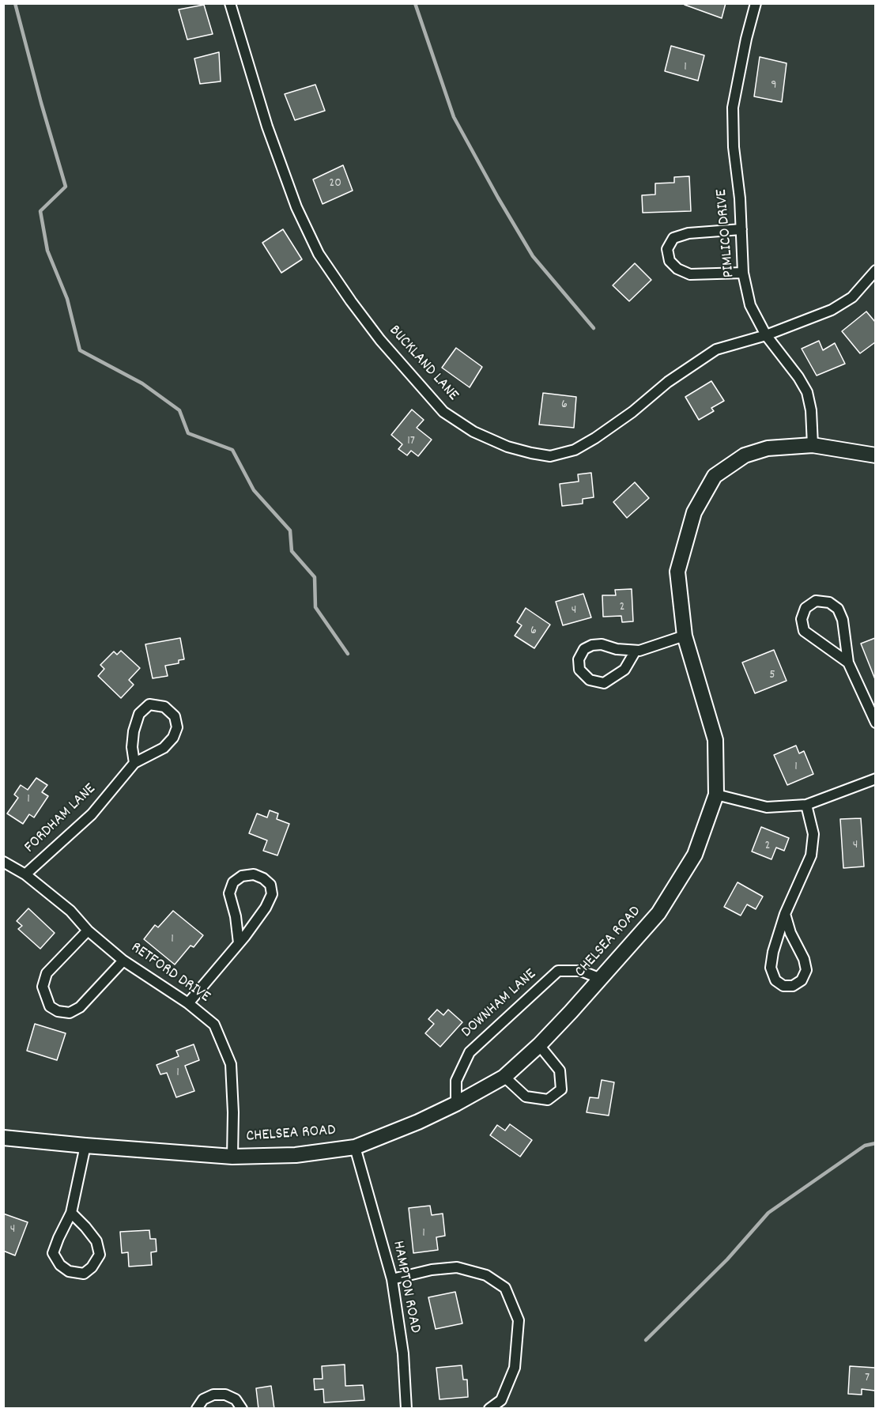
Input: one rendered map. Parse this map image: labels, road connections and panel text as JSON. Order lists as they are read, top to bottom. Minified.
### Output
{"streets":{"street":["PIMLICO DRIVE","BUCKLAND LANE","FORDHAM LANE","CHELSEA ROAD","RETFORD DRIVE","DOWNHAM LANE","HAMPTON ROAD"]},"crossings":[["PIMLICO DRIVE","BUCKLAND LANE"],["PIMLICO DRIVE","CHELSEA ROAD"],["FORDHAM LANE","RETFORD DRIVE"],["CHELSEA ROAD","RETFORD DRIVE"],["CHELSEA ROAD","DOWNHAM LANE"],["CHELSEA ROAD","HAMPTON ROAD"]],"house_numbers":["1","9","20","6","17","2","4","6","5","1","1","4","2","1","1","4","1","7"]}
